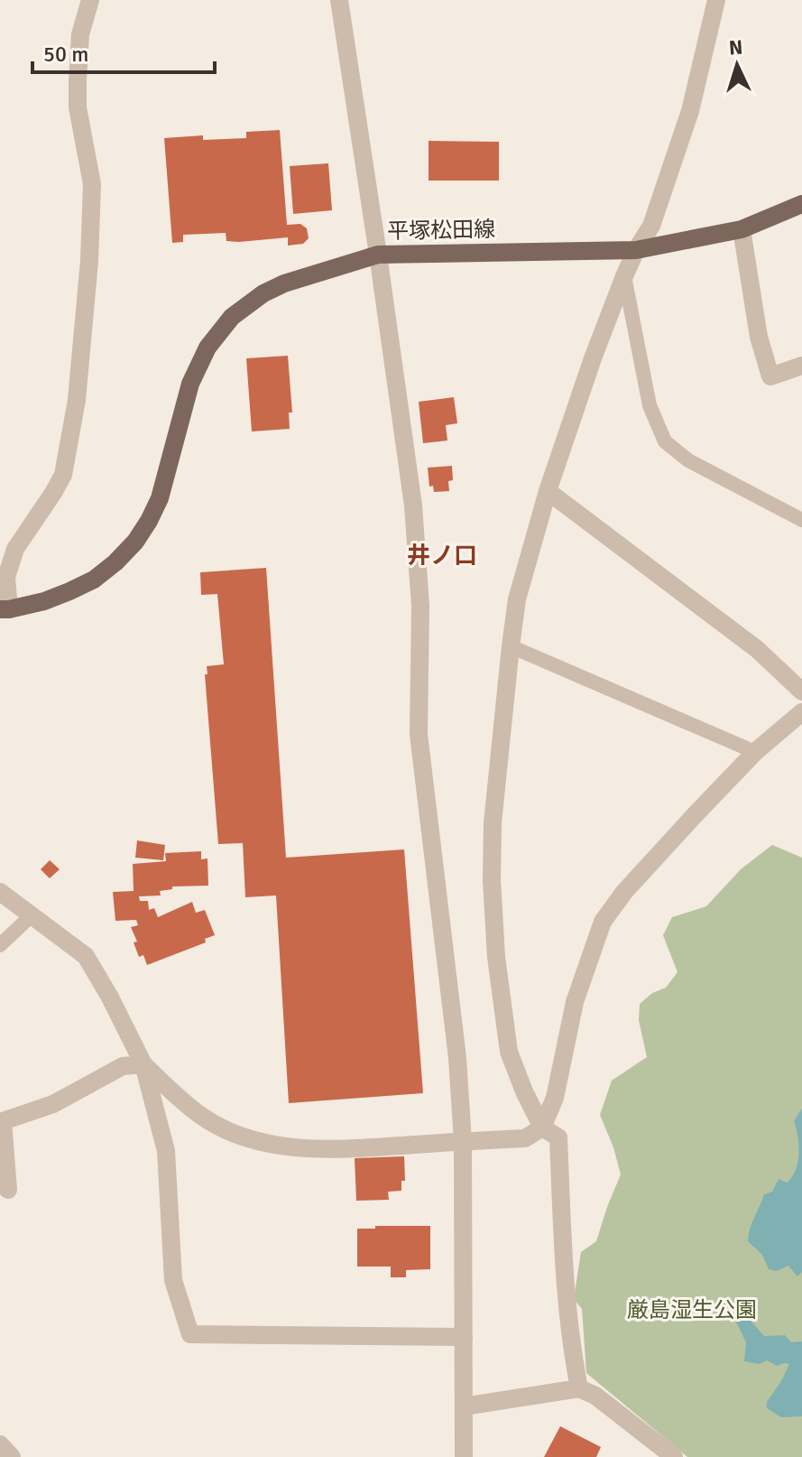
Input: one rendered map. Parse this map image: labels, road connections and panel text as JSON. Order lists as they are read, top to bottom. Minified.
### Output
{"streets":{"main road":["平塚松田線"]},"districts":["井ノ口"],"parks":["厳島湿生公園"],"scale_bar":"50 m","north":"top"}
